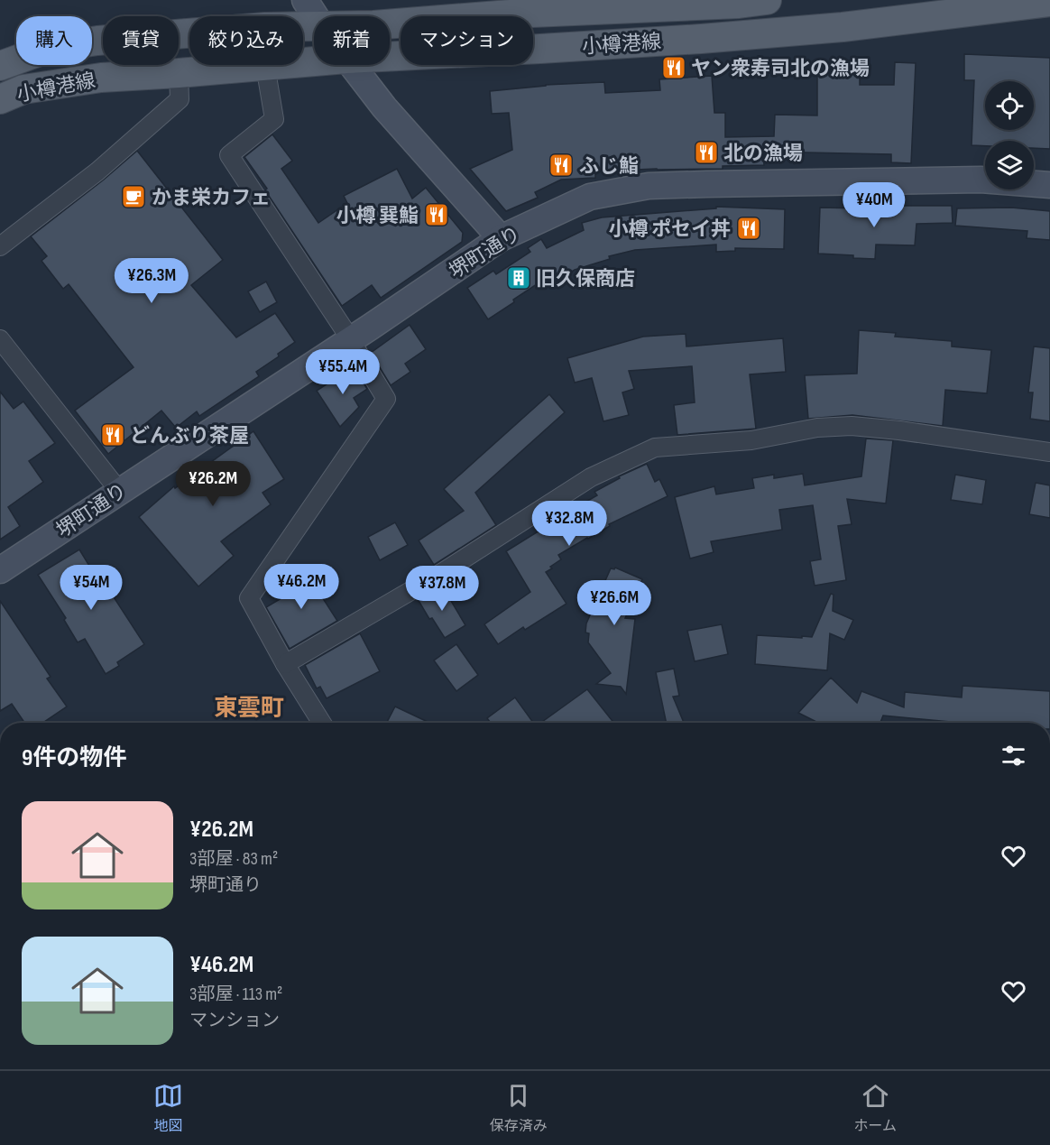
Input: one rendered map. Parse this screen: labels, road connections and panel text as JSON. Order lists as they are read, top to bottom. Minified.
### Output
{"streets":{"main road":["小樽港線"],"street":["堺町通り"]},"districts":["東雲町"],"places":{"restaurant":["ヤン衆寿司北の漁場","北の漁場","ふじ鮨","小樽 巽鮨","小樽 ポセイ丼","どんぶり茶屋"],"cafe":["かま栄カフェ"],"building":["旧久保商店"]},"page":{"chip":["購入","賃貸","絞り込み","新着","マンション"],"price":["¥40M","¥26.3M","¥55.4M","¥26.2M","¥32.8M","¥46.2M","¥54M","¥37.8M","¥26.6M"],"heading":"9件の物件","list":[{"name":"¥26.2M","note":"3部屋 · 83 m² · 堺町通り"},{"name":"¥46.2M","note":"3部屋 · 113 m² · マンション"}],"tabs":["地図","保存済み","ホーム"]}}
